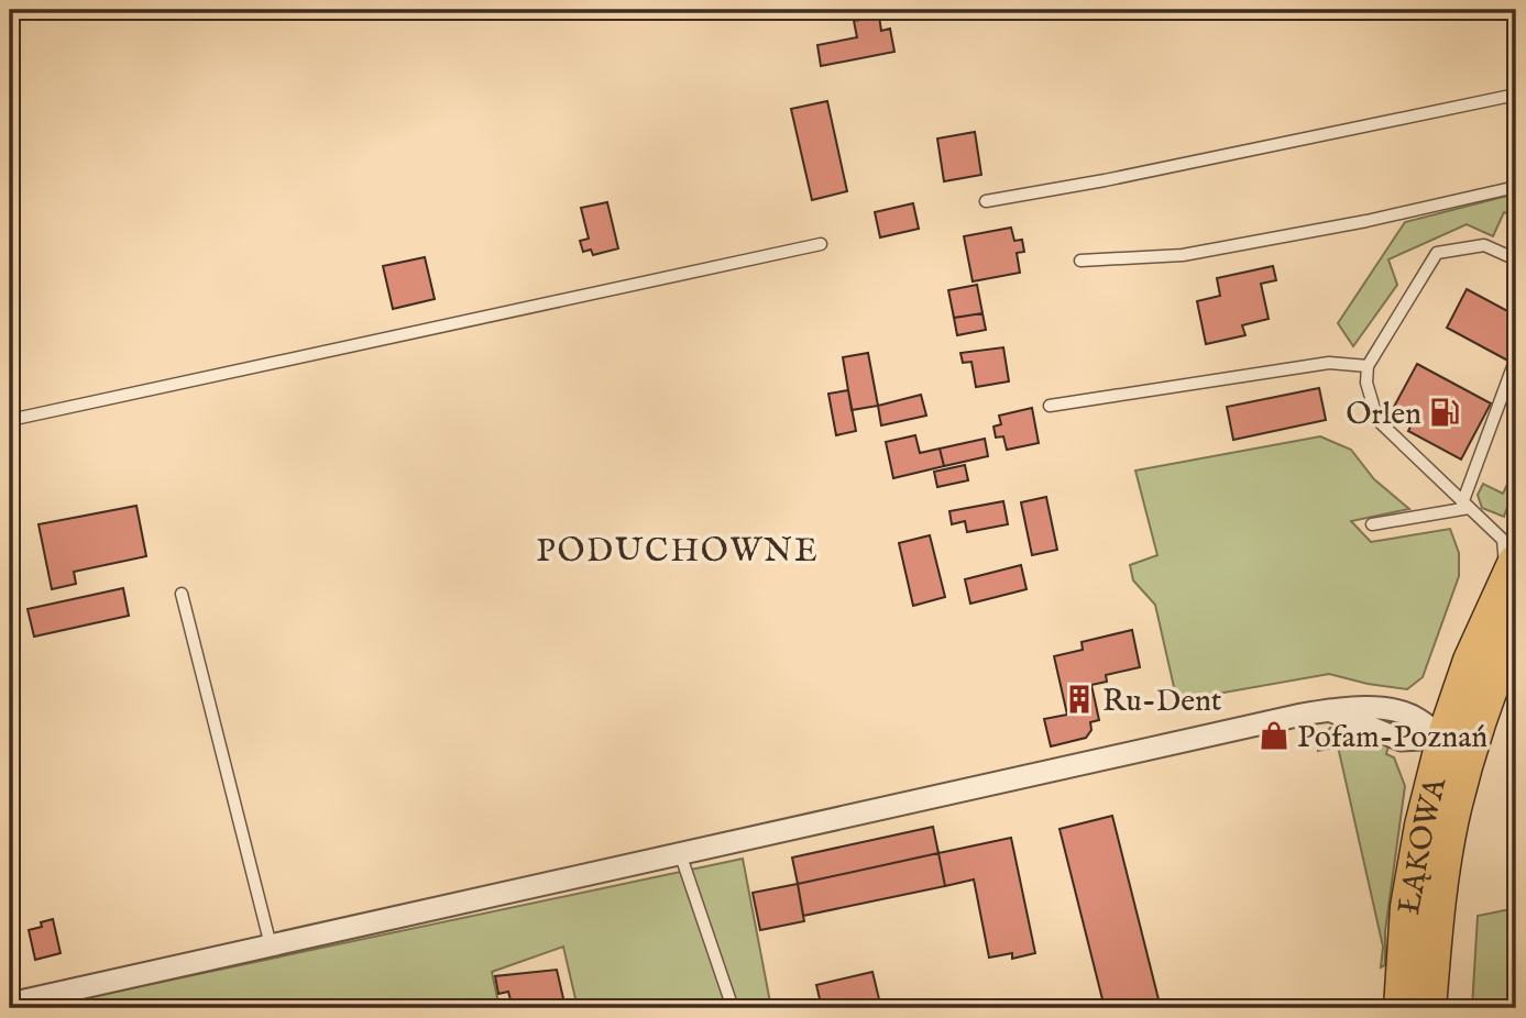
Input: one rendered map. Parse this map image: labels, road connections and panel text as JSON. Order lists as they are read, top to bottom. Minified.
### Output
{"streets":{"main road":["ŁĄKOWA"]},"districts":["PODUCHOWNE"],"places":{"fuel station":["Orlen"],"building":["Ru-Dent"],"shop":["Pofam-Poznań"]}}
